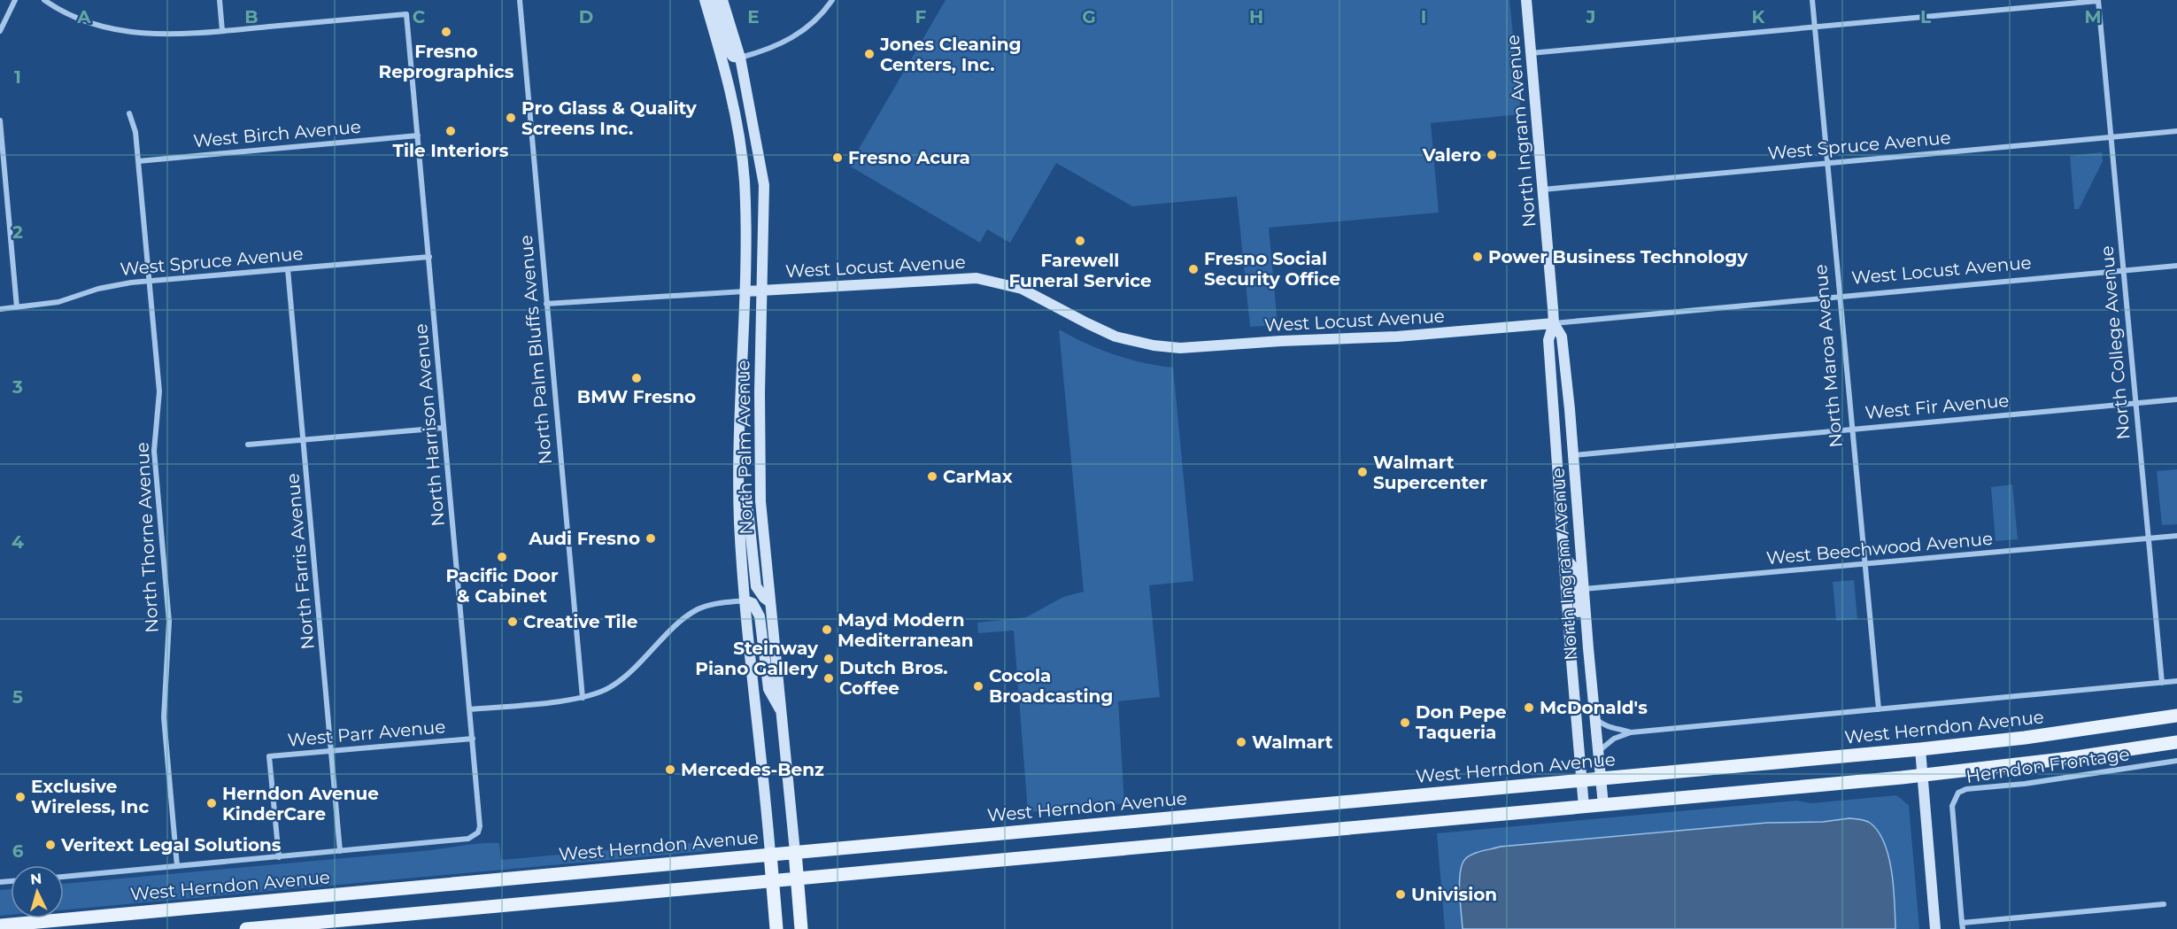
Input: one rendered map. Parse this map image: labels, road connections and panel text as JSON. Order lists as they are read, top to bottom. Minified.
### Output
{"streets":{"main road":["North Palm Avenue","West Herndon Avenue"],"street":["North Ingram Avenue","West Birch Avenue","West Spruce Avenue","West Locust Avenue","North College Avenue","North Palm Bluffs Avenue","North Maroa Avenue","West Fir Avenue","North Harrison Avenue","North Thorne Avenue","West Beechwood Avenue","North Farris Avenue","West Parr Avenue","Herndon Frontage"]},"crossings":[["North Ingram Avenue","West Spruce Avenue"],["North Ingram Avenue","West Locust Avenue"],["North Ingram Avenue","West Fir Avenue"],["North Ingram Avenue","West Beechwood Avenue"],["North Ingram Avenue","West Herndon Avenue"],["West Birch Avenue","North Harrison Avenue"],["West Birch Avenue","North Thorne Avenue"],["West Spruce Avenue","North College Avenue"],["West Spruce Avenue","North Maroa Avenue"],["West Spruce Avenue","North Harrison Avenue"],["West Spruce Avenue","North Thorne Avenue"],["West Spruce Avenue","North Farris Avenue"],["West Locust Avenue","North College Avenue"],["West Locust Avenue","North Palm Bluffs Avenue"],["West Locust Avenue","North Maroa Avenue"],["West Locust Avenue","North Palm Avenue"],["North College Avenue","West Fir Avenue"],["North College Avenue","West Beechwood Avenue"],["North College Avenue","West Herndon Avenue"],["North Maroa Avenue","West Fir Avenue"],["North Maroa Avenue","West Beechwood Avenue"],["North Maroa Avenue","West Herndon Avenue"],["North Harrison Avenue","North Farris Avenue"],["North Harrison Avenue","West Herndon Avenue"],["North Harrison Avenue","West Parr Avenue"],["North Palm Avenue","West Herndon Avenue"],["North Thorne Avenue","West Herndon Avenue"],["North Farris Avenue","West Herndon Avenue"],["North Farris Avenue","West Parr Avenue"],["West Herndon Avenue","West Parr Avenue"]],"places":["Fresno Reprographics","Jones Cleaning Centers, Inc.","Pro Glass & Quality Screens Inc.","Tile Interiors","Valero","Fresno Acura","Farewell Funeral Service","Power Business Technology","Fresno Social Security Office","BMW Fresno","Walmart Supercenter","CarMax","Audi Fresno","Pacific Door & Cabinet","Creative Tile","Mayd Modern Mediterranean","Steinway Piano Gallery","Dutch Bros. Coffee","Cocola Broadcasting","McDonald's","Don Pepe Taqueria","Walmart","Mercedes-Benz","Exclusive Wireless, Inc","Herndon Avenue KinderCare","Veritext Legal Solutions","Univision"],"north":"top","grid":{"columns":["A","B","C","D","E","F","G","H","I","J","K","L","M"],"rows":["1","2","3","4","5","6"]}}
